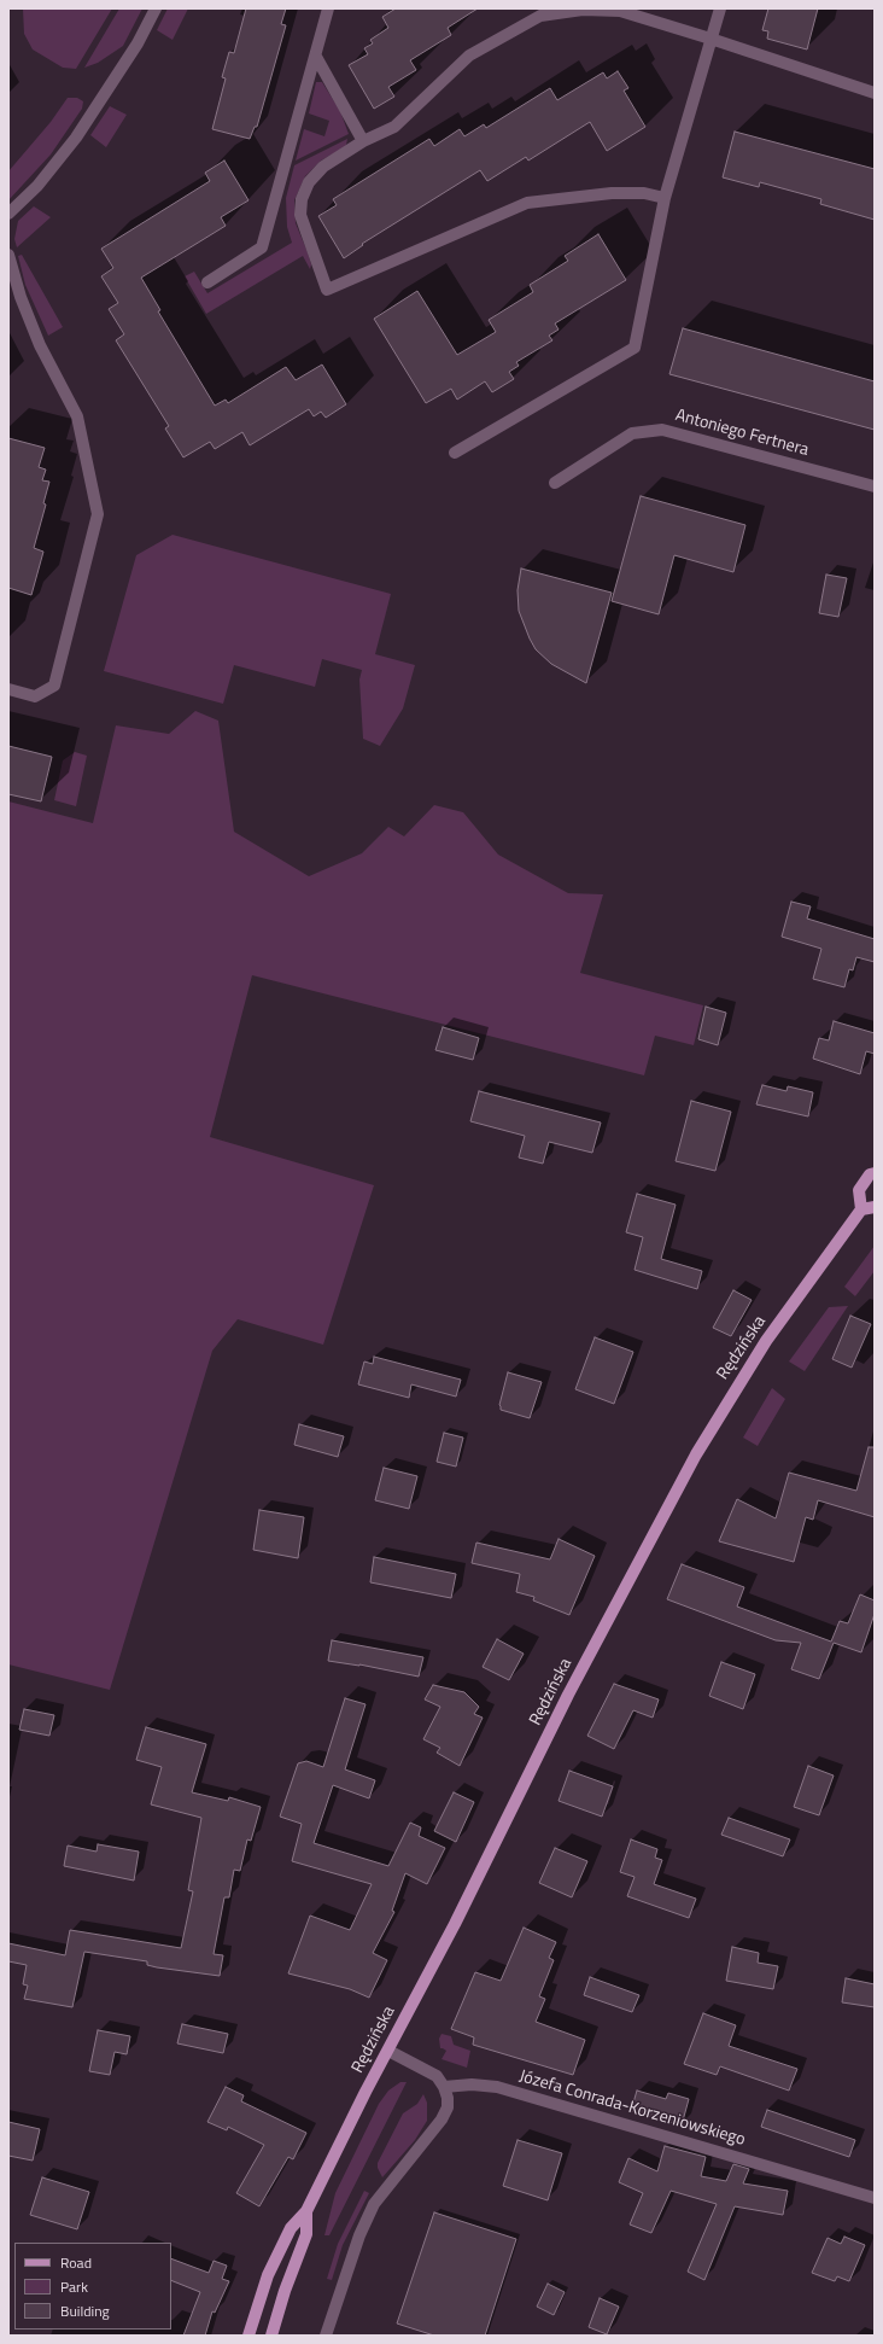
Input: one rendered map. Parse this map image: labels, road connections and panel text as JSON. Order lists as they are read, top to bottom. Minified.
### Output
{"streets":{"main road":["Rędzińska"],"street":["Antoniego Fertnera","Józefa Conrada-Korzeniowskiego"]},"legend":["Road","Park","Building"]}
